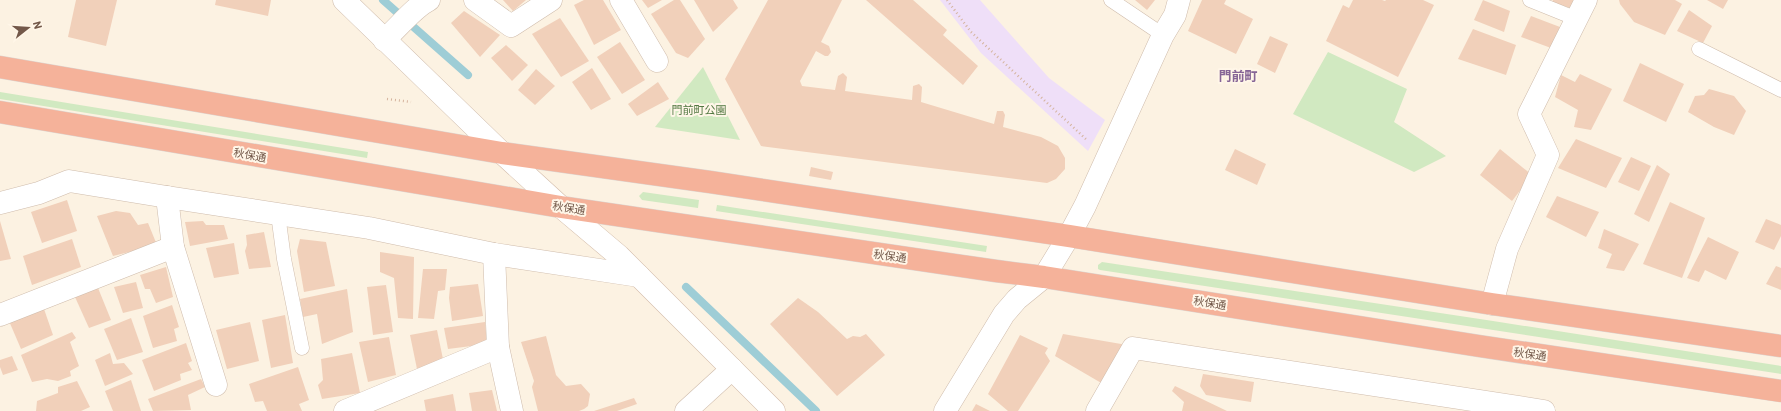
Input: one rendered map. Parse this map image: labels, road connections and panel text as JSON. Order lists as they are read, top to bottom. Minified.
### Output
{"streets":{"highway":["秋保通"]},"districts":["門前町"],"parks":["門前町公園"],"north":"right"}
